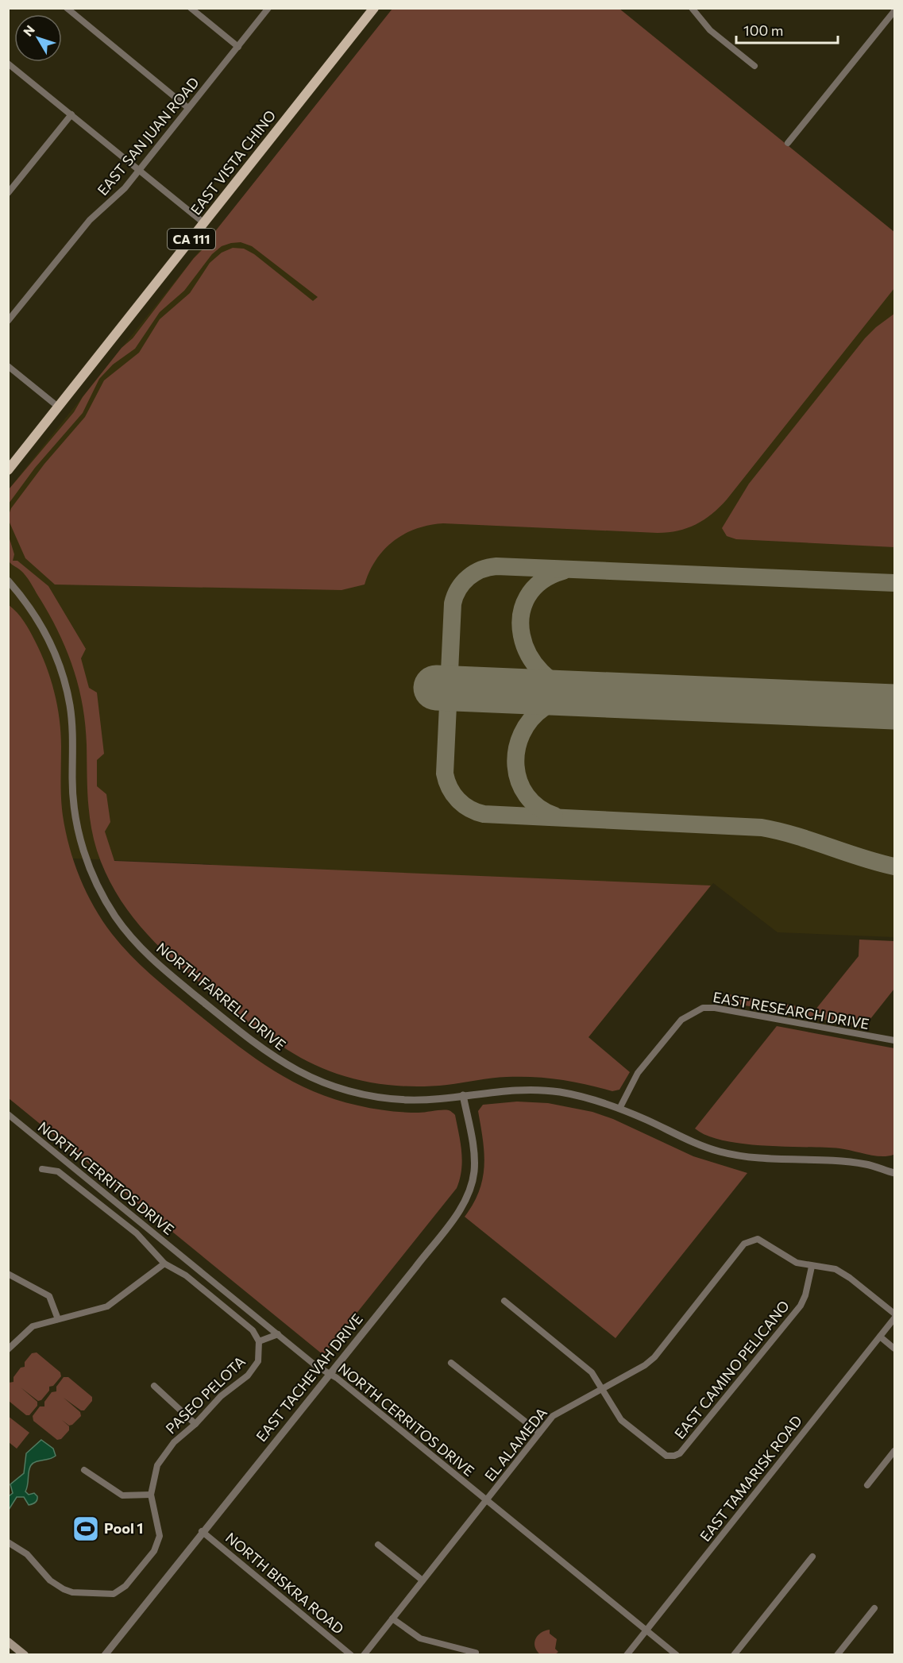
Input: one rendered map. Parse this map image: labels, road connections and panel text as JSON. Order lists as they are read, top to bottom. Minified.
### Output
{"streets":{"main road":["EAST VISTA CHINO","CA 111"],"street":["EAST SAN JUAN ROAD","NORTH FARRELL DRIVE","EAST RESEARCH DRIVE","NORTH CERRITOS DRIVE","EAST CAMINO PELICANO","EAST TACHEVAH DRIVE","PASEO PELOTA","EL ALAMEDA","EAST TAMARISK ROAD","NORTH BISKRA ROAD"]},"crossings":[["NORTH FARRELL DRIVE","EAST RESEARCH DRIVE"],["NORTH FARRELL DRIVE","EAST TACHEVAH DRIVE"],["NORTH CERRITOS DRIVE","EAST TACHEVAH DRIVE"],["NORTH CERRITOS DRIVE","EL ALAMEDA"],["NORTH CERRITOS DRIVE","EAST TAMARISK ROAD"],["EAST CAMINO PELICANO","EL ALAMEDA"],["EAST TACHEVAH DRIVE","NORTH BISKRA ROAD"]],"places":{"sports":["Pool 1"]},"scale_bar":"100 m","north":"top left"}
